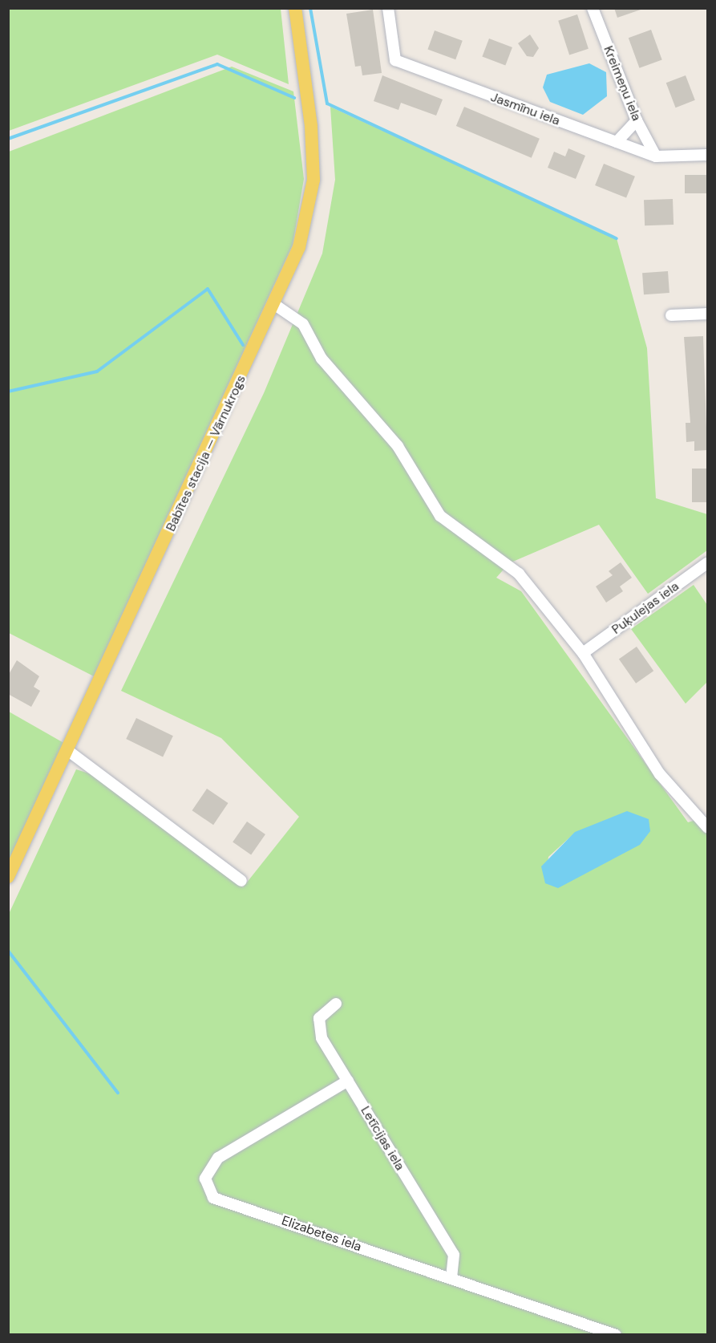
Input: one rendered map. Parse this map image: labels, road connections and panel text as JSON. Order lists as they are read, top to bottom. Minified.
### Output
{"streets":{"main road":["Babītes stacija — Vārnukrogs"],"street":["Kreimeņu iela","Jasmīnu iela","Puķulejas iela","Letīcijas iela","Elizabetes iela"]},"crossings":[["Kreimeņu iela","Jasmīnu iela"],["Letīcijas iela","Elizabetes iela"]]}
